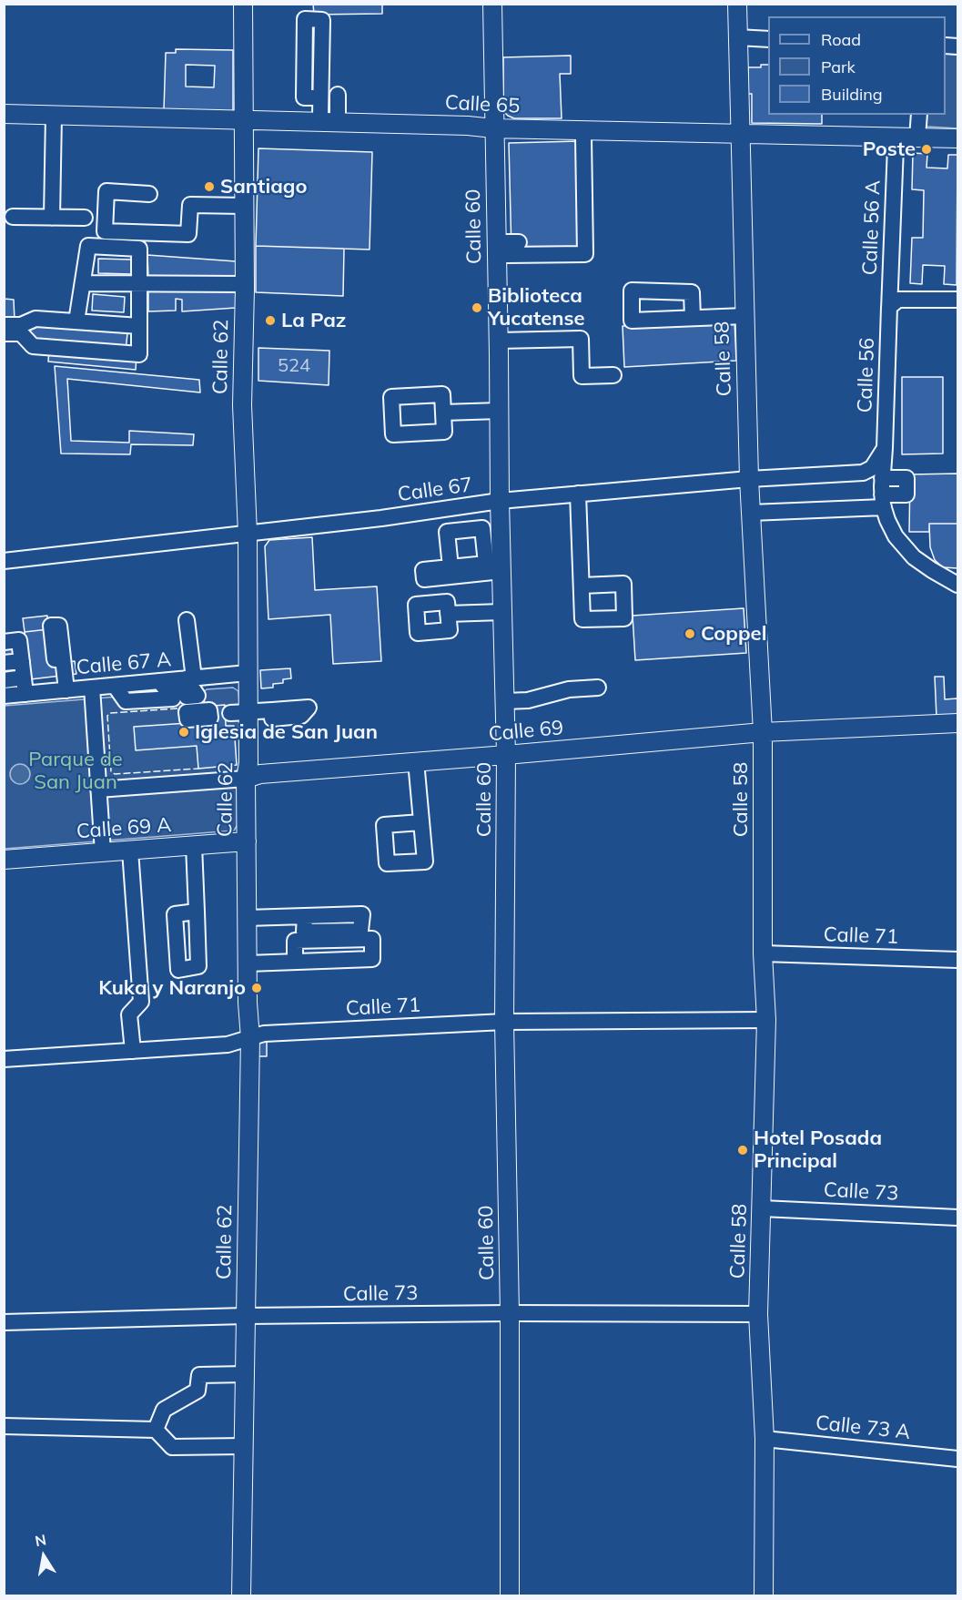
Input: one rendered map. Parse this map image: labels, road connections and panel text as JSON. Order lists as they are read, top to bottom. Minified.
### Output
{"streets":{"main road":["Calle 65","Calle 60","Calle 62","Calle 58","Calle 69","Calle 69 A"],"street":["Calle 56 A","Calle 56","Calle 67","Calle 67 A","Calle 71","Calle 73","Calle 73 A"]},"crossings":[["Calle 65","Calle 60"],["Calle 65","Calle 62"],["Calle 65","Calle 58"],["Calle 60","Calle 67"],["Calle 60","Calle 69"],["Calle 60","Calle 71"],["Calle 60","Calle 73"],["Calle 56 A","Calle 56"],["Calle 62","Calle 67"],["Calle 62","Calle 67 A"],["Calle 62","Calle 69"],["Calle 62","Calle 69 A"],["Calle 62","Calle 71"],["Calle 62","Calle 73"],["Calle 58","Calle 67"],["Calle 58","Calle 69"],["Calle 58","Calle 71"],["Calle 58","Calle 73"],["Calle 58","Calle 73 A"],["Calle 56","Calle 67"]],"parks":["Parque de San Juan"],"places":["Poste","Santiago","Biblioteca Yucatense","La Paz","Coppel","Iglesia de San Juan","Kuka y Naranjo","Hotel Posada Principal"],"house_numbers":["524"],"legend":["Road","Park","Building"],"north":"top"}
